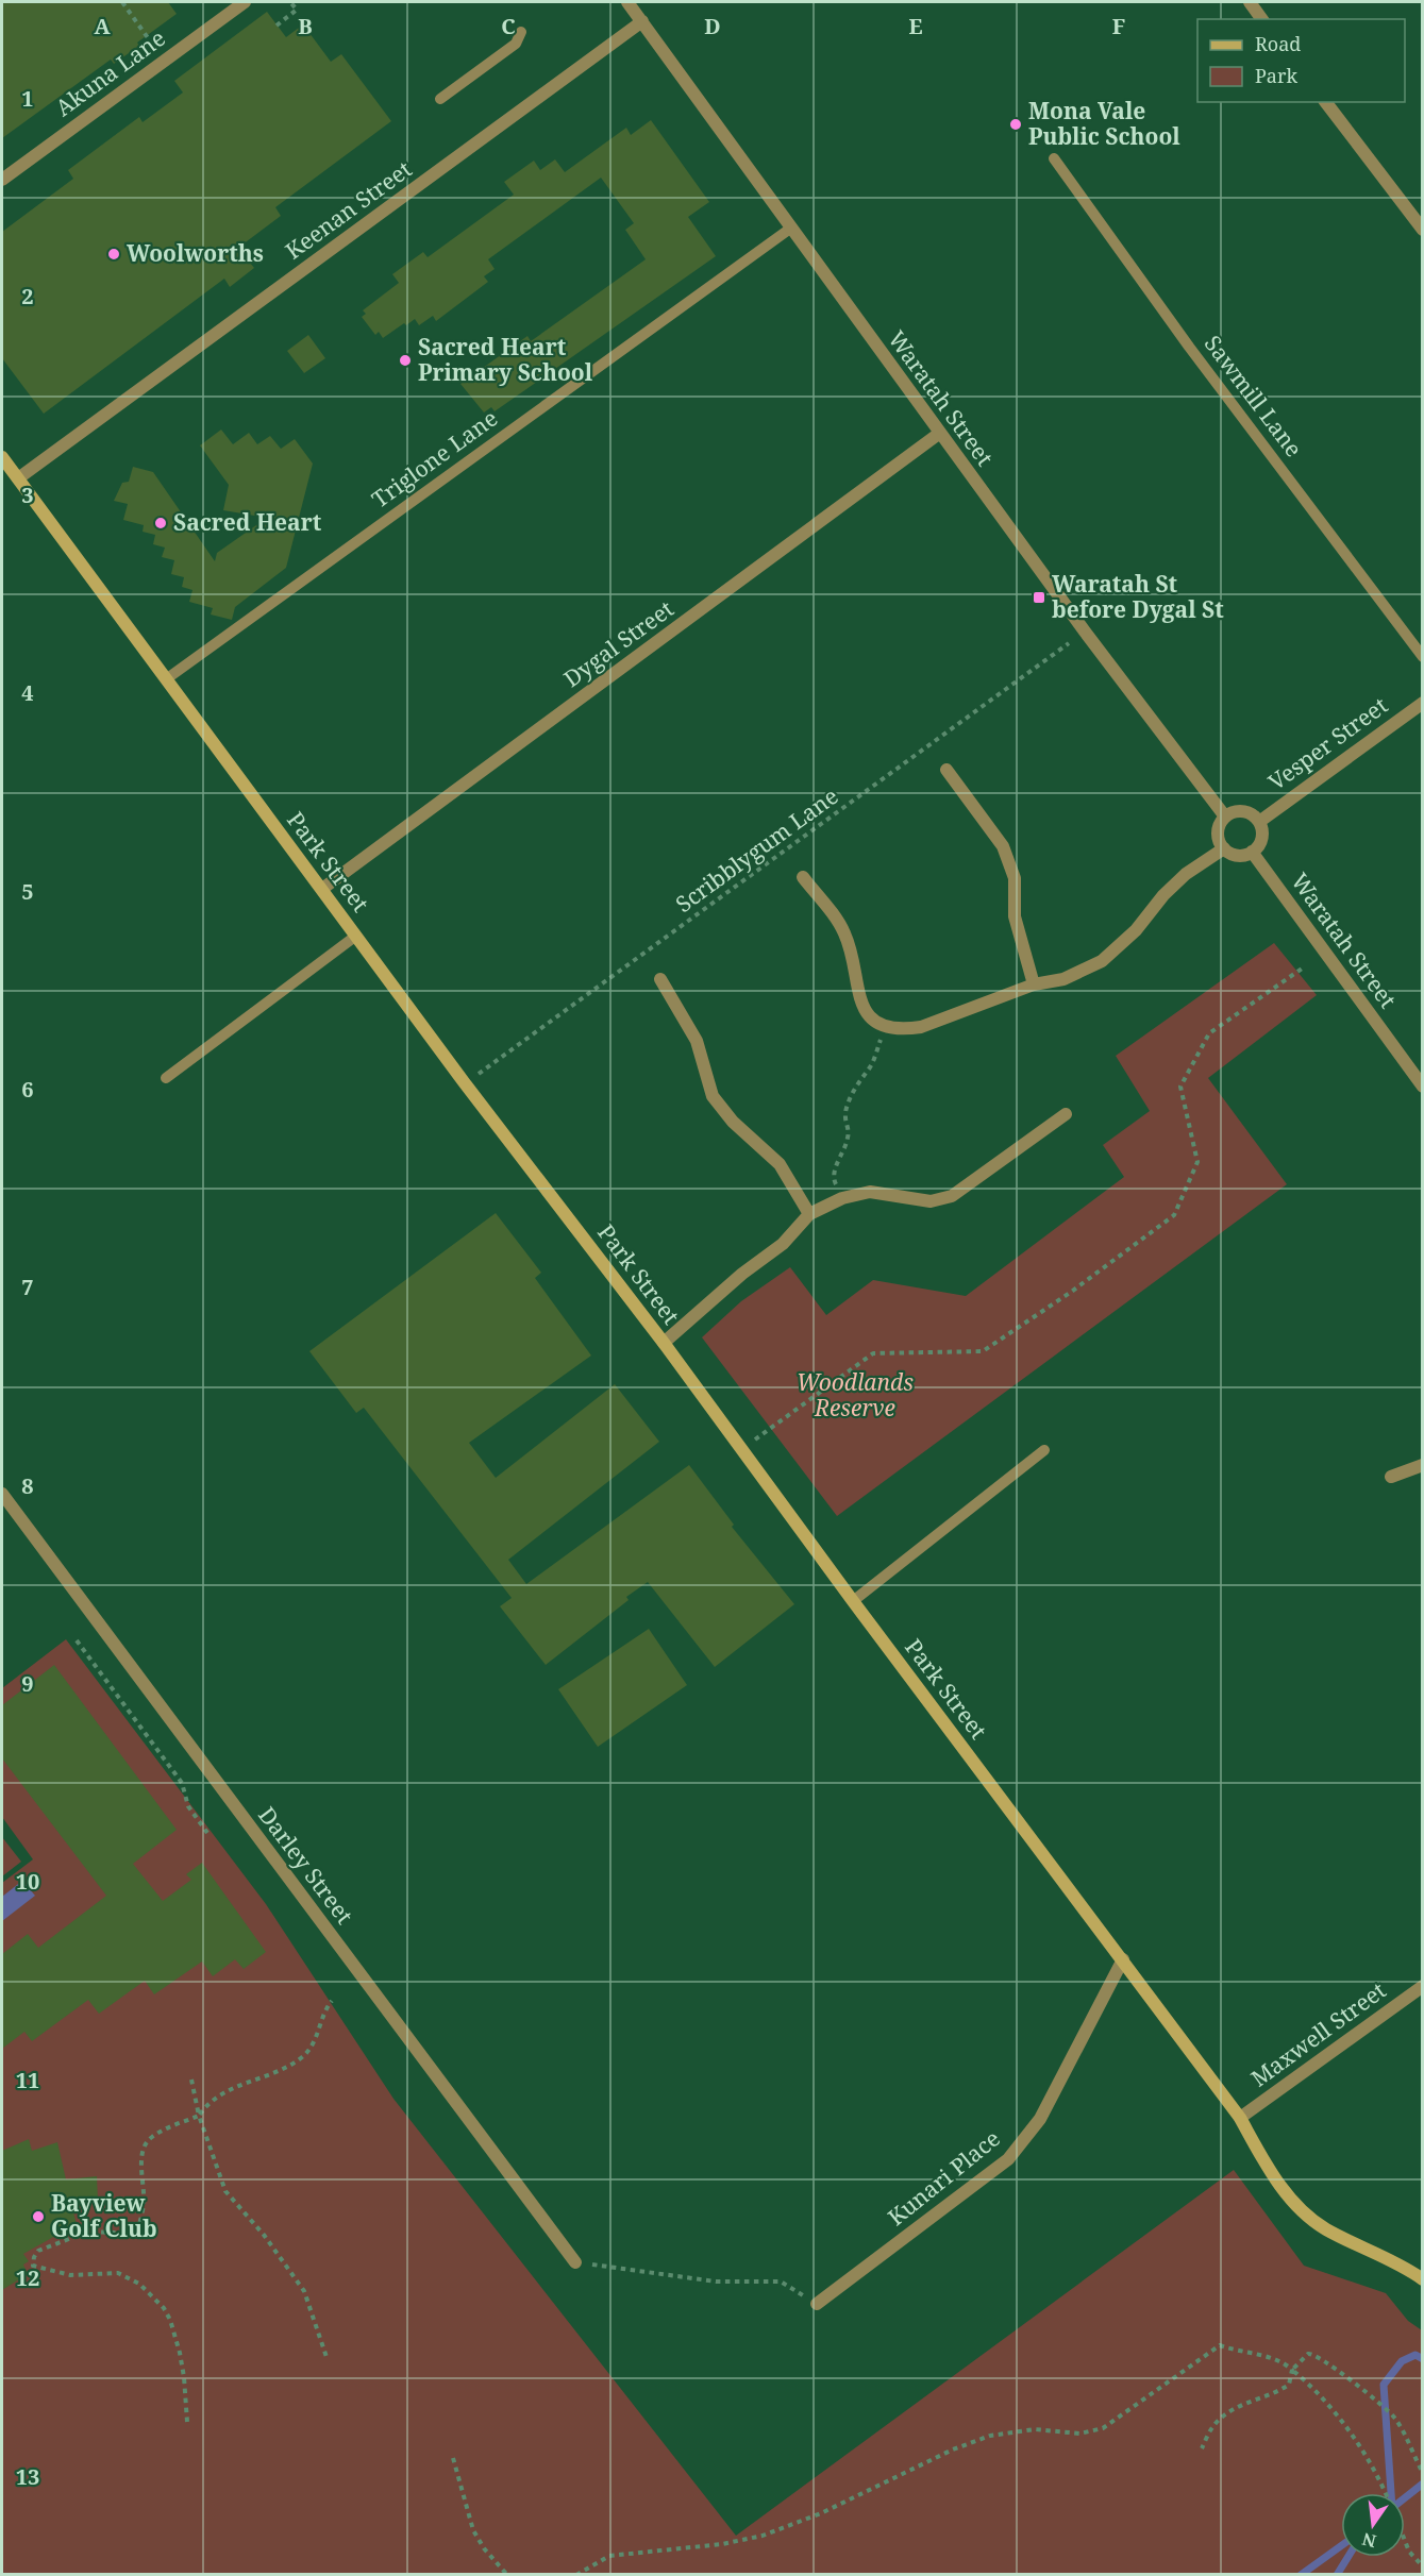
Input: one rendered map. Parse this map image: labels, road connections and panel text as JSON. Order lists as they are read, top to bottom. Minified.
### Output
{"streets":{"street":["Akuna Lane","Keenan Street","Waratah Street","Dygal Street","Vesper Street","Park Street","Darley Street","Maxwell Street","Kunari Place"],"lane":["Sawmill Lane","Triglone Lane"],"path":["Scribblygum Lane"]},"crossings":[["Keenan Street","Waratah Street"],["Keenan Street","Park Street"],["Waratah Street","Triglone Lane"],["Waratah Street","Dygal Street"],["Waratah Street","Vesper Street"],["Triglone Lane","Park Street"],["Dygal Street","Park Street"],["Scribblygum Lane","Park Street"],["Park Street","Maxwell Street"],["Park Street","Kunari Place"]],"parks":["Woodlands Reserve"],"places":{"other":["Mona Vale Public School","Woolworths","Sacred Heart Primary School","Sacred Heart","Bayview Golf Club"],"transit":["Waratah St before Dygal St"]},"legend":["Road","Park"],"north":"bottom","grid":{"columns":["A","B","C","D","E","F"],"rows":["1","2","3","4","5","6","7","8","9","10","11","12","13"]}}
